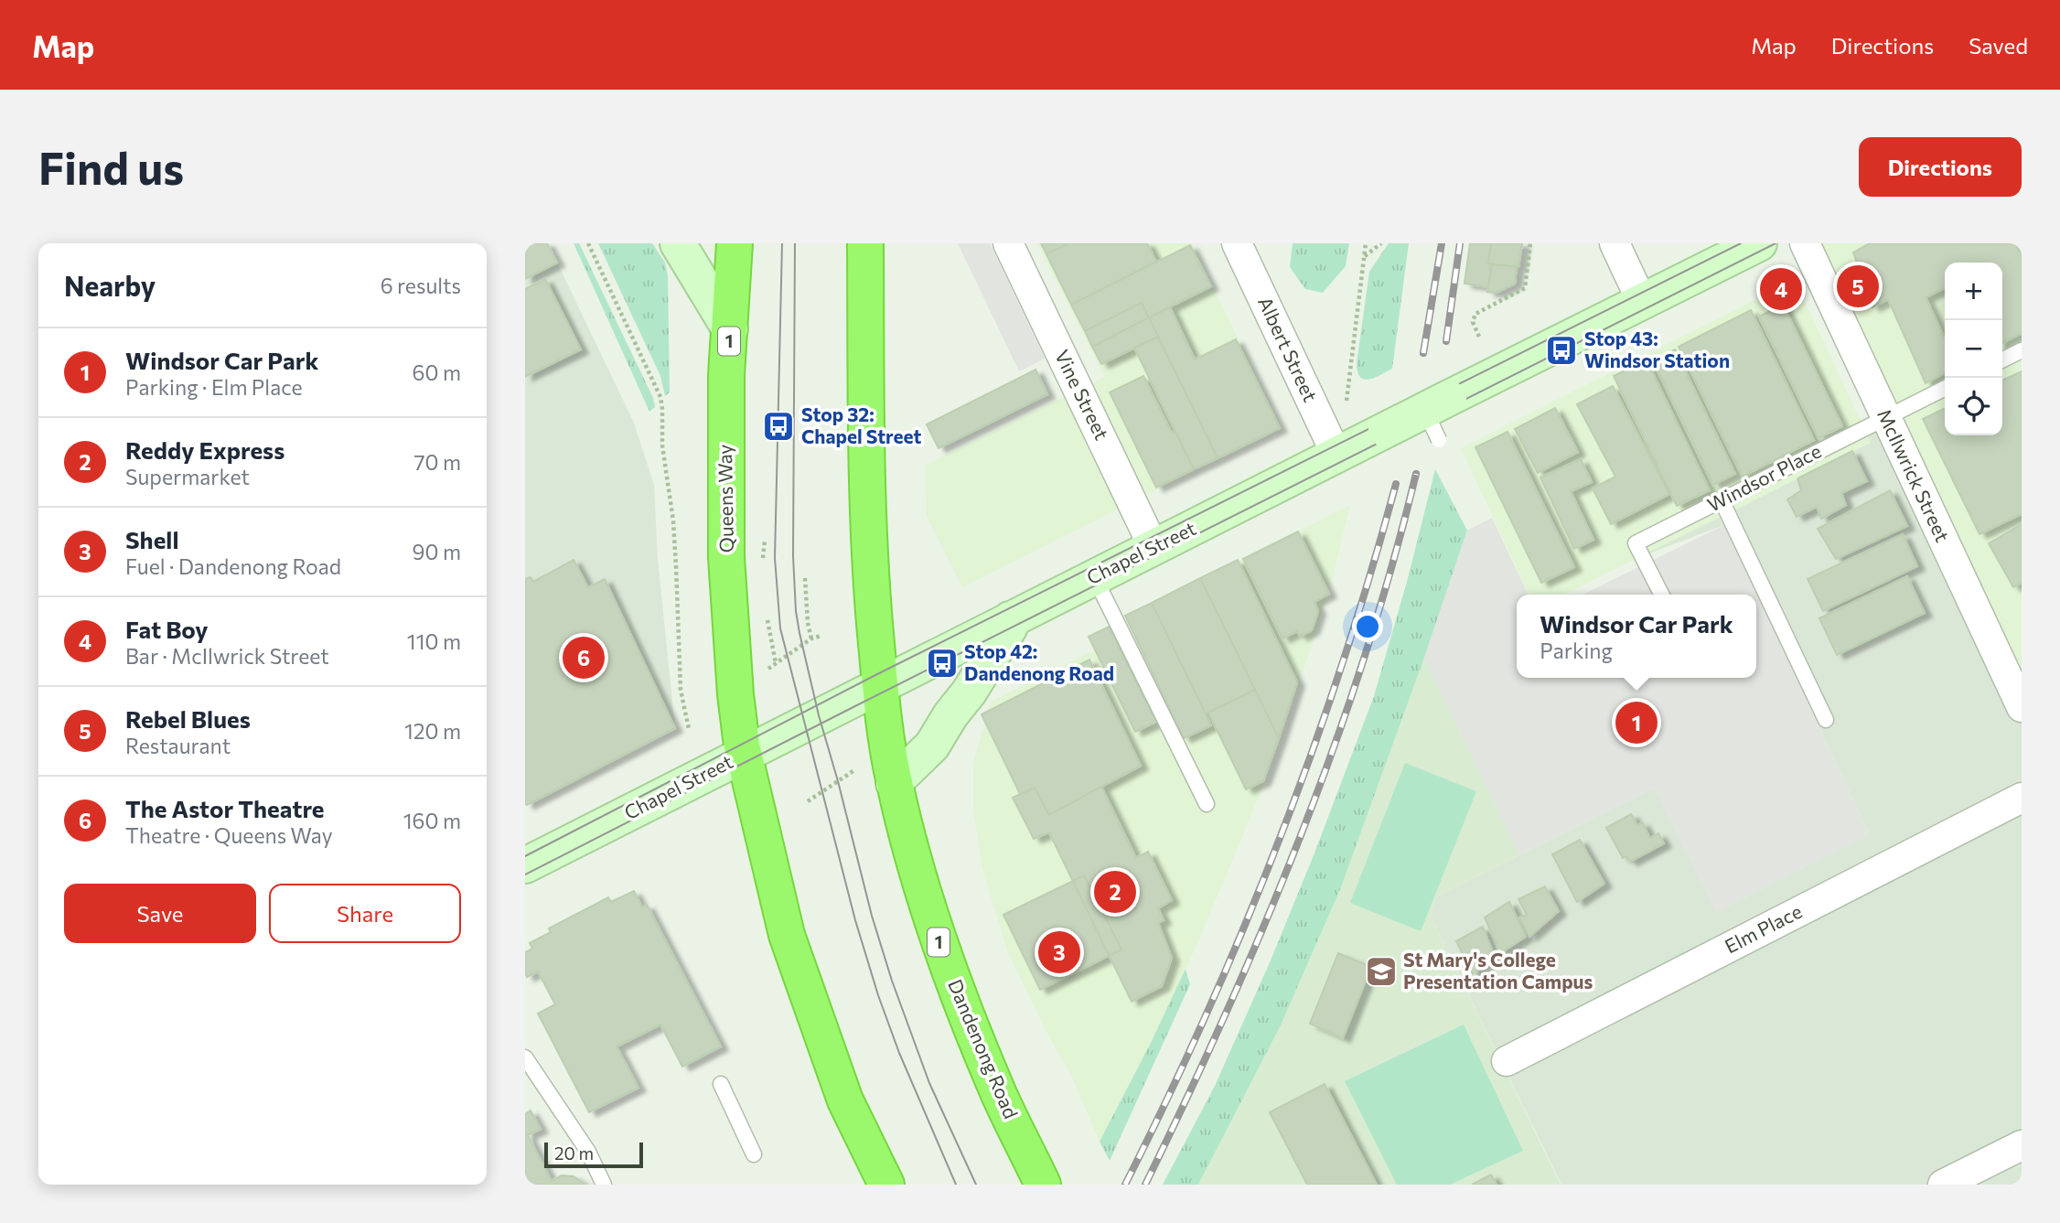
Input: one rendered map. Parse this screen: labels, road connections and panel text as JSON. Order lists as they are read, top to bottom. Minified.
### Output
{"streets":{"highway":["1","Queens Way","Dandenong Road"],"street":["Albert Street","Vine Street","McIlwrick Street","Chapel Street","Elm Place"],"lane":["Windsor Place"]},"crossings":[["1","Queens Way"],["1","Chapel Street"],["1","Dandenong Road"],["Albert Street","Chapel Street"],["Vine Street","Chapel Street"],["McIlwrick Street","Windsor Place"],["Queens Way","Chapel Street"],["Chapel Street","Dandenong Road"]],"places":{"bus stop":["Stop 43: Windsor Station","Stop 32: Chapel Street","Stop 42: Dandenong Road"],"school or university":["St Mary's College Presentation Campus"]},"scale_bar":"20 m","page":{"header":"Map","nav":["Map","Directions","Saved"],"buttons":["Directions",["Save","Share"]],"title":"Find us","heading":["Nearby","6 results"],"pins":["5","4","6","1","2","3"],"map_buttons":["+","−"],"list":[{"mark":"1","name":"Windsor Car Park","note":"Parking · Elm Place","value":"60 m"},{"mark":"2","name":"Reddy Express","note":"Supermarket","value":"70 m"},{"mark":"3","name":"Shell","note":"Fuel · Dandenong Road","value":"90 m"},{"mark":"4","name":"Fat Boy","note":"Bar · McIlwrick Street","value":"110 m"},{"mark":"5","name":"Rebel Blues","note":"Restaurant","value":"120 m"},{"mark":"6","name":"The Astor Theatre","note":"Theatre · Queens Way","value":"160 m"}],"popup":["Windsor Car Park","Parking"],"scale":"20 m"}}
